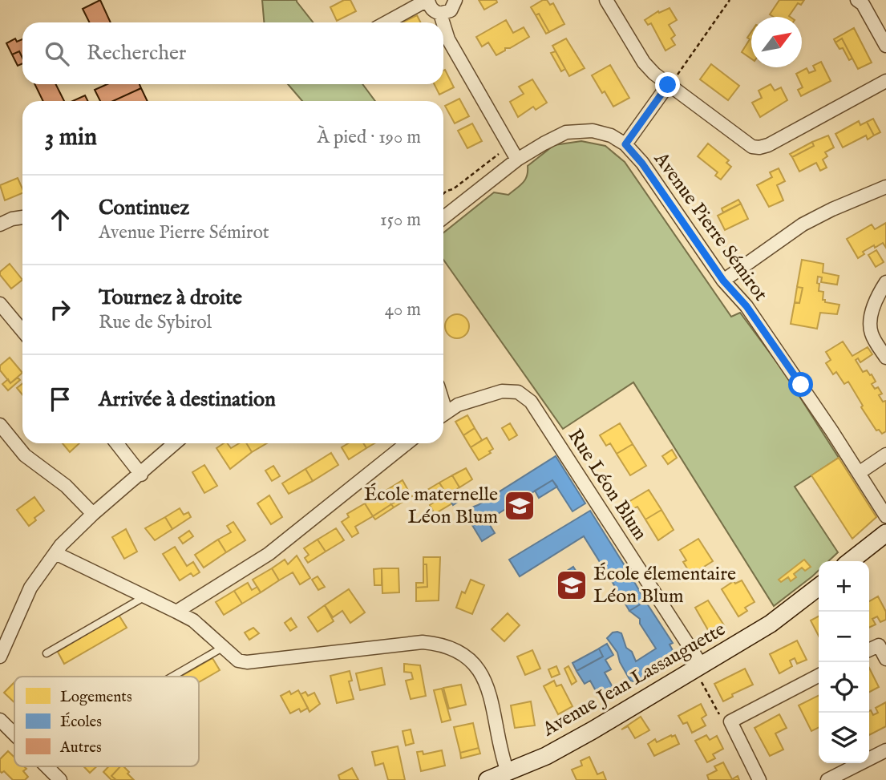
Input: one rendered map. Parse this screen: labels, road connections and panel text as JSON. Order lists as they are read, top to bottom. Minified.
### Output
{"streets":{"street":["Avenue Pierre Sémirot","Rue Léon Blum","Avenue Jean Lassauguette"]},"crossings":[["Rue Léon Blum","Avenue Jean Lassauguette"]],"places":{"school or university":["École maternelle Léon Blum","École élementaire Léon Blum"]},"legend":["Logements","Écoles","Autres"],"north":"top right","page":{"search":"Rechercher","heading":["3 min","À pied · 190 m"],"list":[["Continuez","Avenue Pierre Sémirot","150 m"],["Tournez à droite","Rue de Sybirol","40 m"],"Arrivée à destination"],"map_buttons":["+","−"]}}
